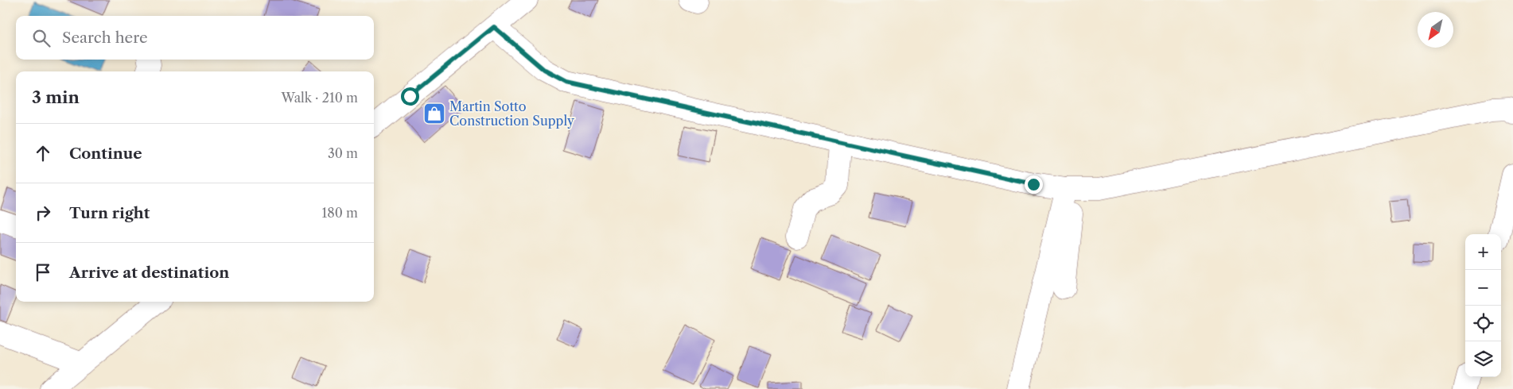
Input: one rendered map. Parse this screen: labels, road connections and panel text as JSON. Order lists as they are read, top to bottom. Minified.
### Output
{"places":{"shop":["Martin Sotto Construction Supply"]},"north":"bottom left","page":{"search":"Search here","heading":["3 min","Walk · 210 m"],"list":[["Continue","30 m"],["Turn right","180 m"],"Arrive at destination"],"map_buttons":["+","−"]}}
